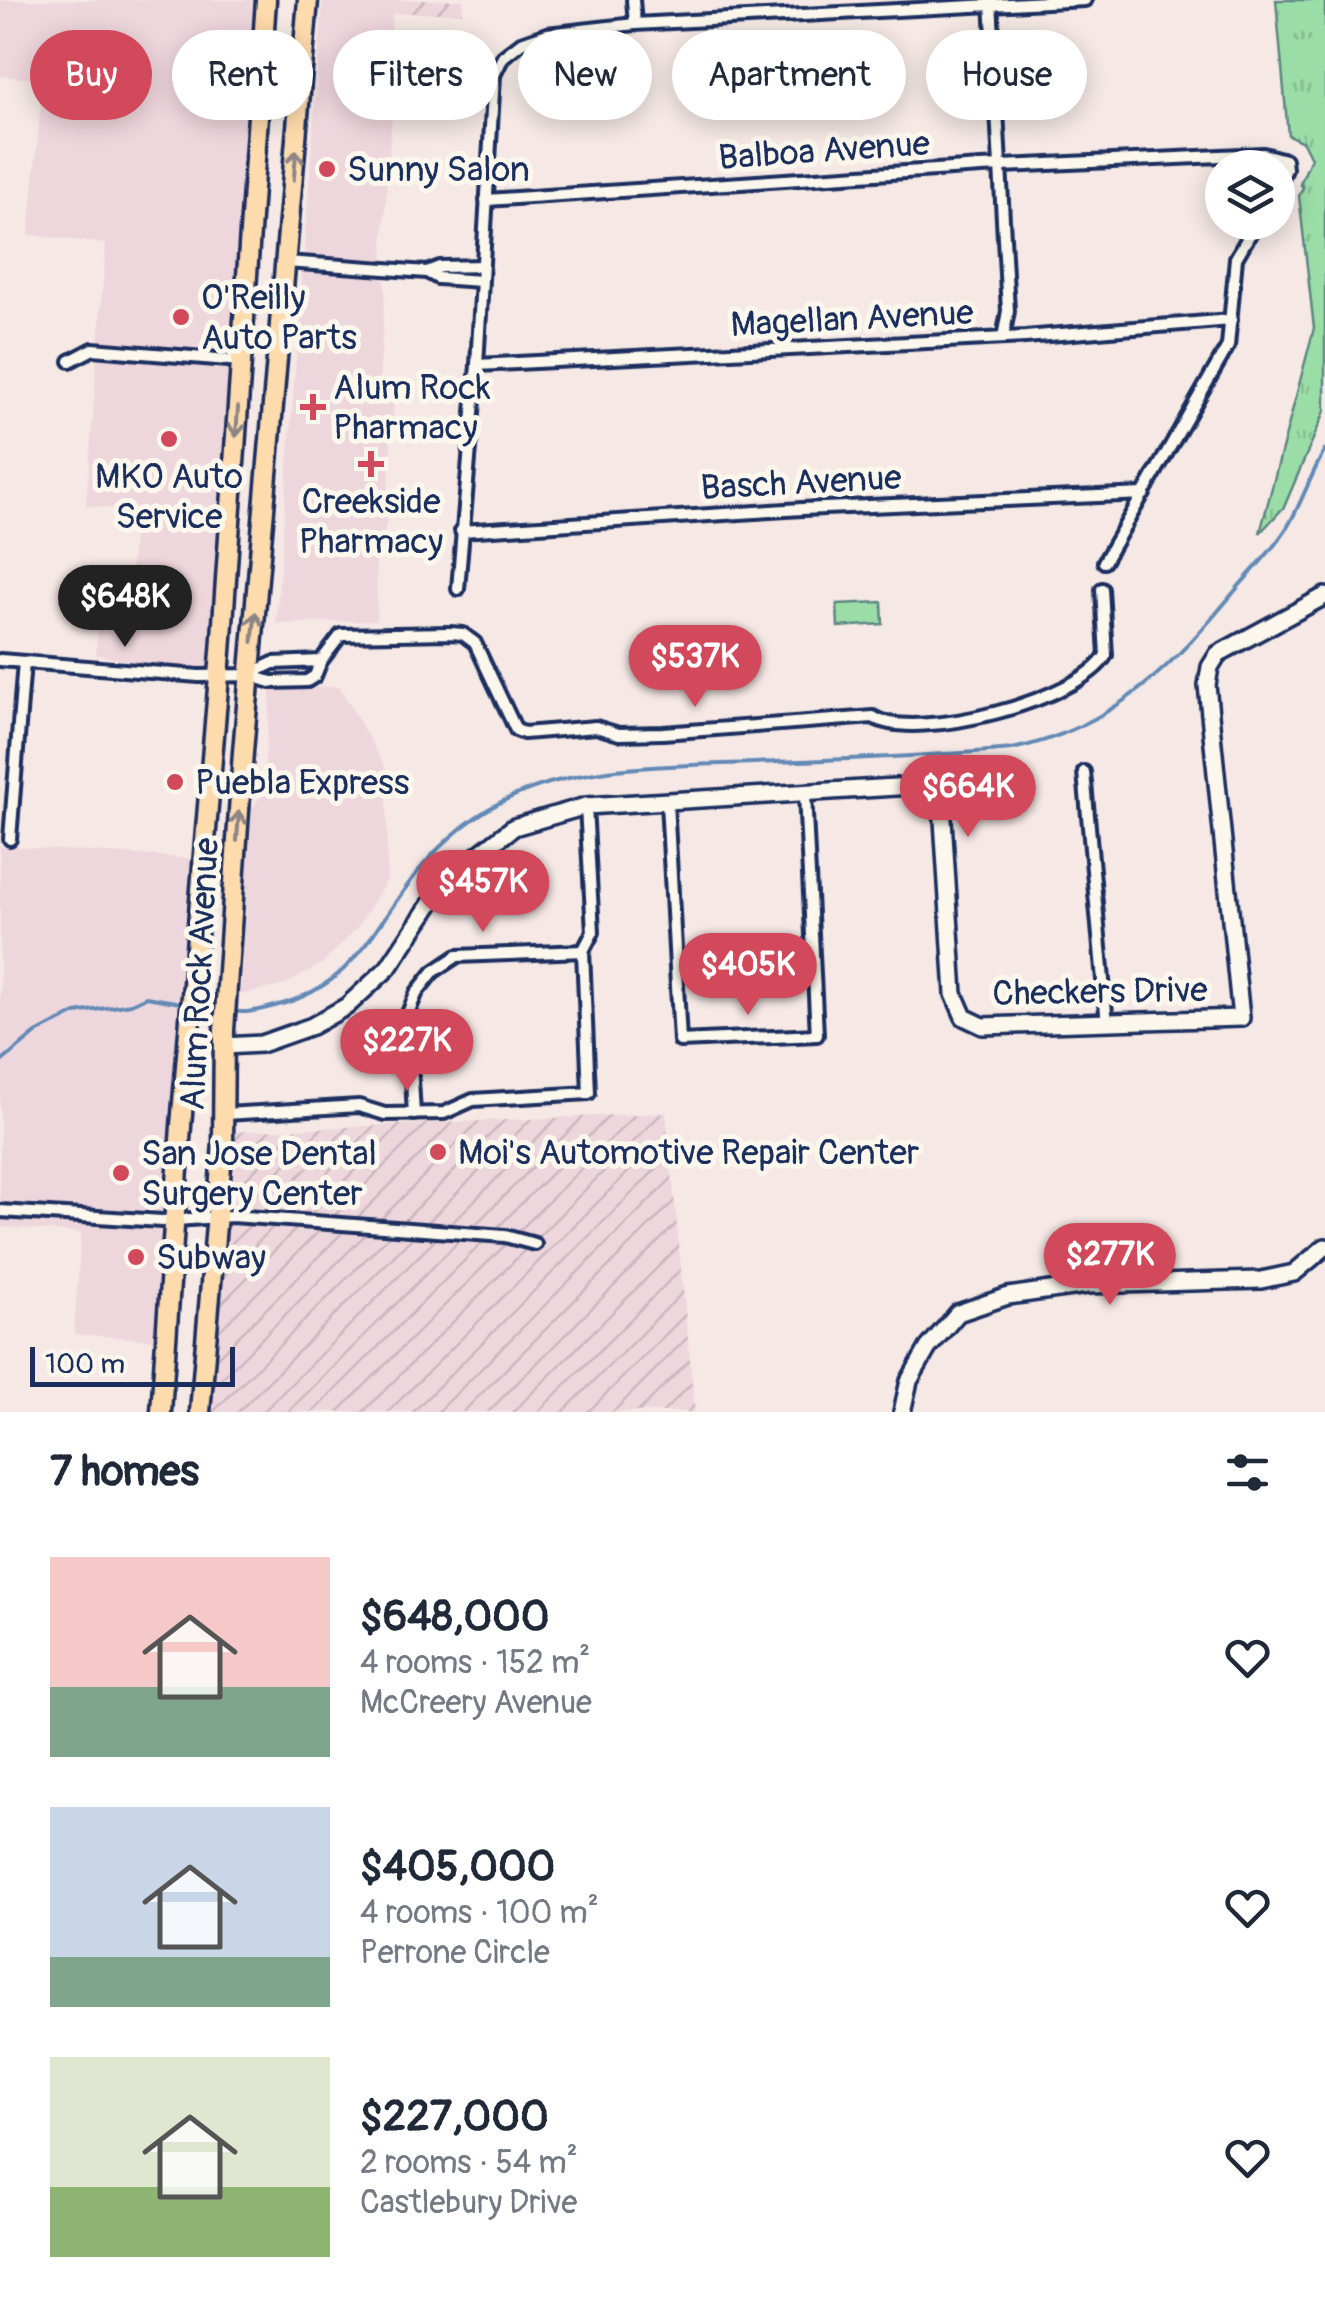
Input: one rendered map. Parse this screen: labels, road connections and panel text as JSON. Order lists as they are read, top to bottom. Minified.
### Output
{"streets":{"main road":["Alum Rock Avenue"],"street":["Balboa Avenue","Magellan Avenue","Basch Avenue","Checkers Drive"]},"crossings":[["Alum Rock Avenue","Checkers Drive"]],"places":{"other":["Sunny Salon","O'Reilly Auto Parts","MKO Auto Service","Puebla Express","Moi's Automotive Repair Center","San Jose Dental Surgery Center","Subway"],"health":["Alum Rock Pharmacy","Creekside Pharmacy"]},"scale_bar":"100 m","page":{"chip":["Buy","Rent","Filters","New","Apartment","House"],"price":["$648K","$537K","$664K","$457K","$405K","$227K","$277K"],"scale":"100 m","heading":"7 homes","list":[{"name":"$648,000","note":"4 rooms · 152 m² · McCreery Avenue"},{"name":"$405,000","note":"4 rooms · 100 m² · Perrone Circle"},{"name":"$227,000","note":"2 rooms · 54 m² · Castlebury Drive"}]}}
